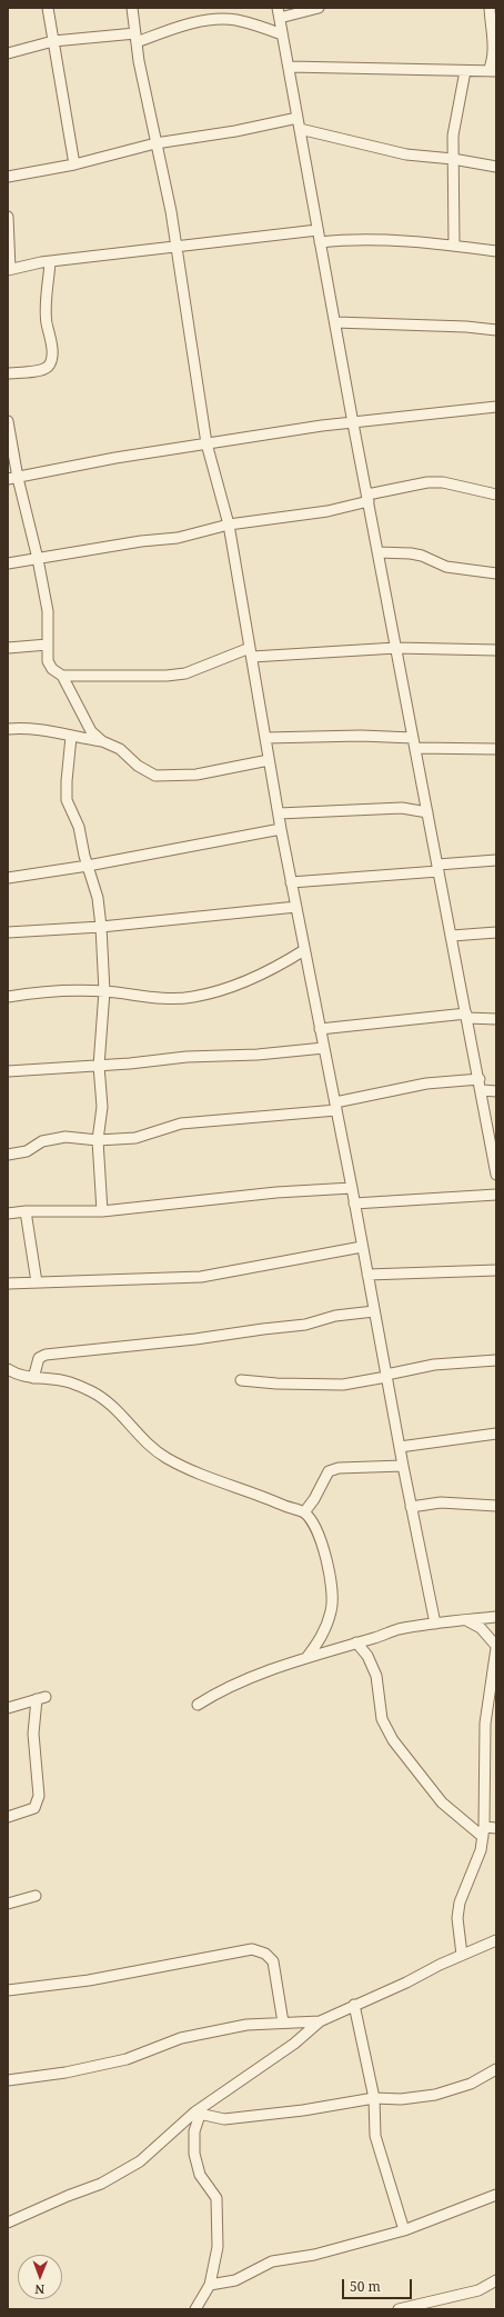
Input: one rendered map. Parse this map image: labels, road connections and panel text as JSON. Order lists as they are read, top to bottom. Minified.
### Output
{"scale_bar":"50 m","north":"bottom"}
